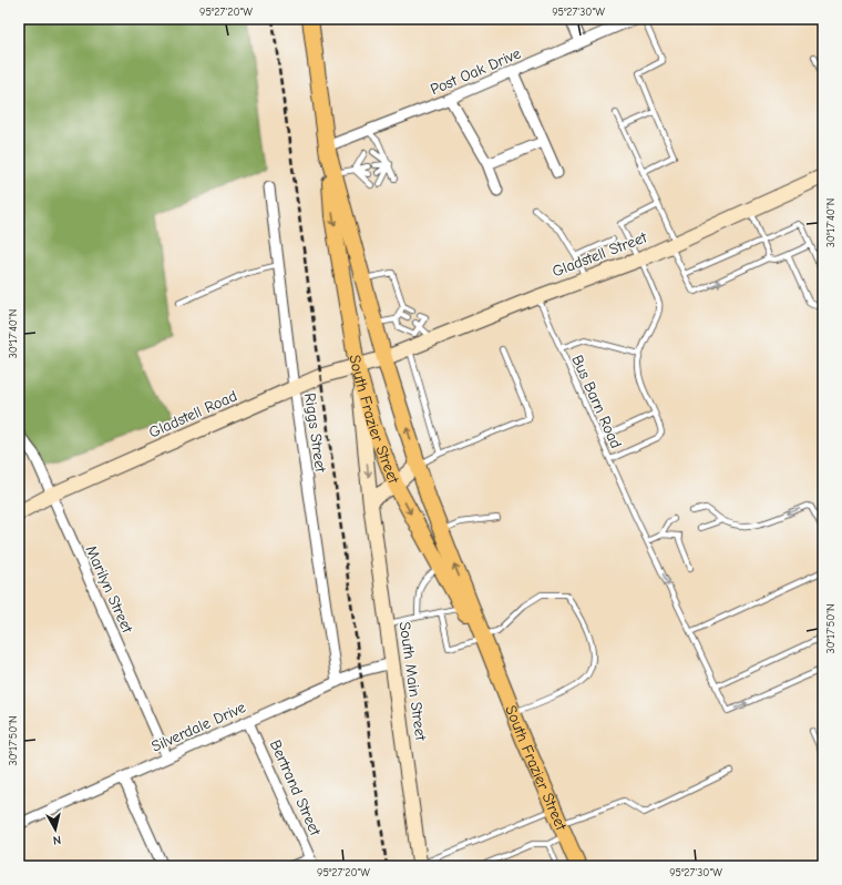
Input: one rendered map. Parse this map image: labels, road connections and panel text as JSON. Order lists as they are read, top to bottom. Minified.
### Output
{"streets":{"main road":["South Frazier Street"],"street":["Post Oak Drive","Gladstell Street","Gladstell Road","Riggs Street","Marilyn Street","South Main Street","Silverdale Drive","Bertrand Street"],"lane":["Bus Barn Road"]},"crossings":[["Post Oak Drive","South Frazier Street"],["Gladstell Street","Bus Barn Road"],["Gladstell Street","Gladstell Road"],["Gladstell Street","South Frazier Street"],["Gladstell Road","South Frazier Street"],["Gladstell Road","Riggs Street"],["Gladstell Road","Marilyn Street"],["Gladstell Road","South Main Street"],["South Frazier Street","South Main Street"],["Riggs Street","Silverdale Drive"],["Marilyn Street","Silverdale Drive"],["South Main Street","Silverdale Drive"],["Silverdale Drive","Bertrand Street"]],"north":"bottom","coordinates":["95°27'20\"W","95°27'30\"W","30°17'40\"N","30°17'50\"N"]}
